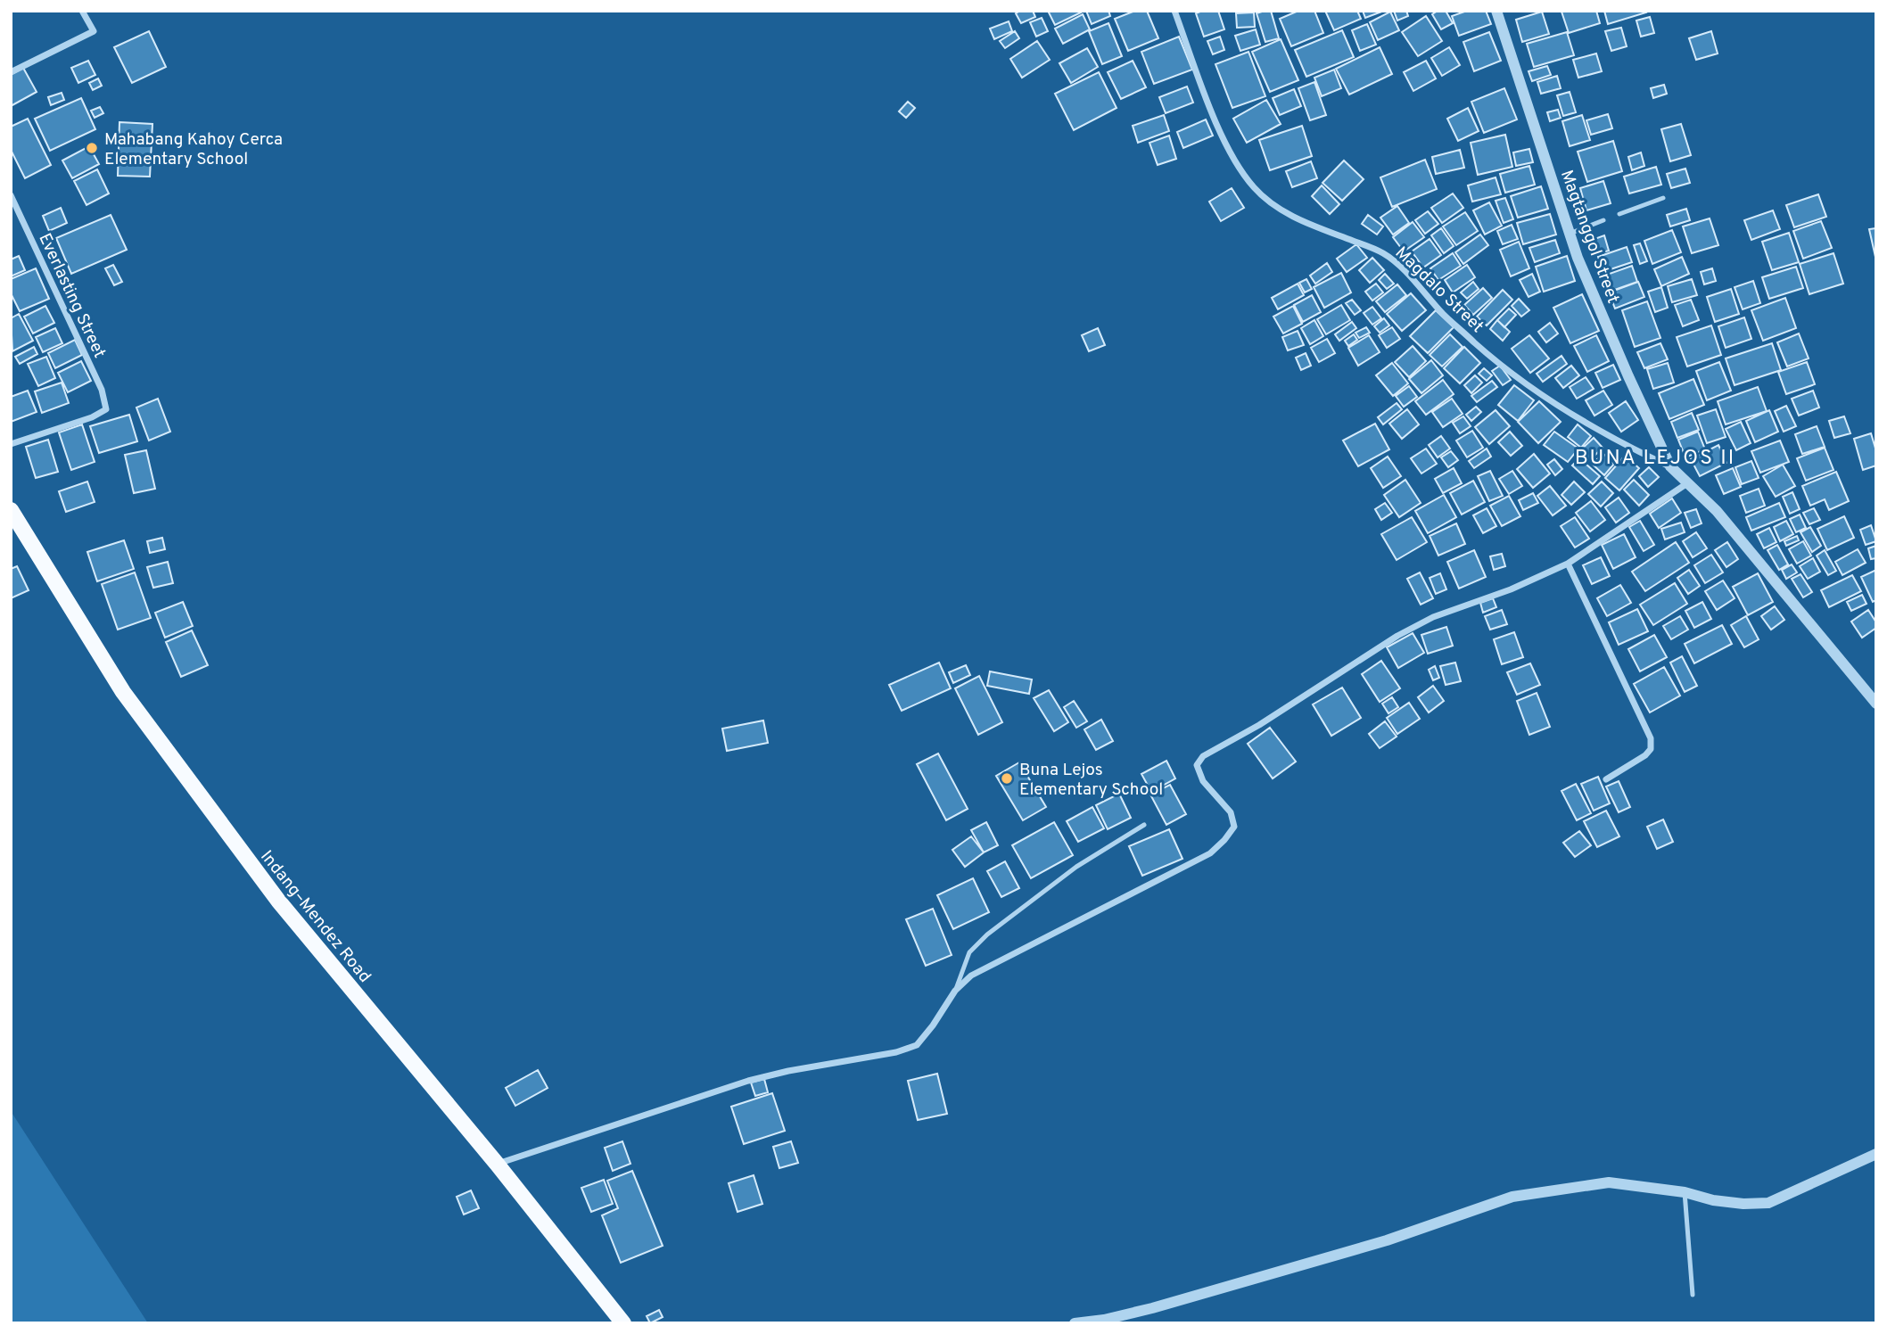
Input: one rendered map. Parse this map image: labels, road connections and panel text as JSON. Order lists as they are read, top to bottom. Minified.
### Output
{"streets":{"main road":["Indang–Mendez Road"],"street":["Magtanggol Street","Magdalo Street","Everlasting Street"]},"crossings":[["Magtanggol Street","Magdalo Street"]],"districts":["BUNA LEJOS II"],"places":["Mahabang Kahoy Cerca Elementary School","Buna Lejos Elementary School"]}
